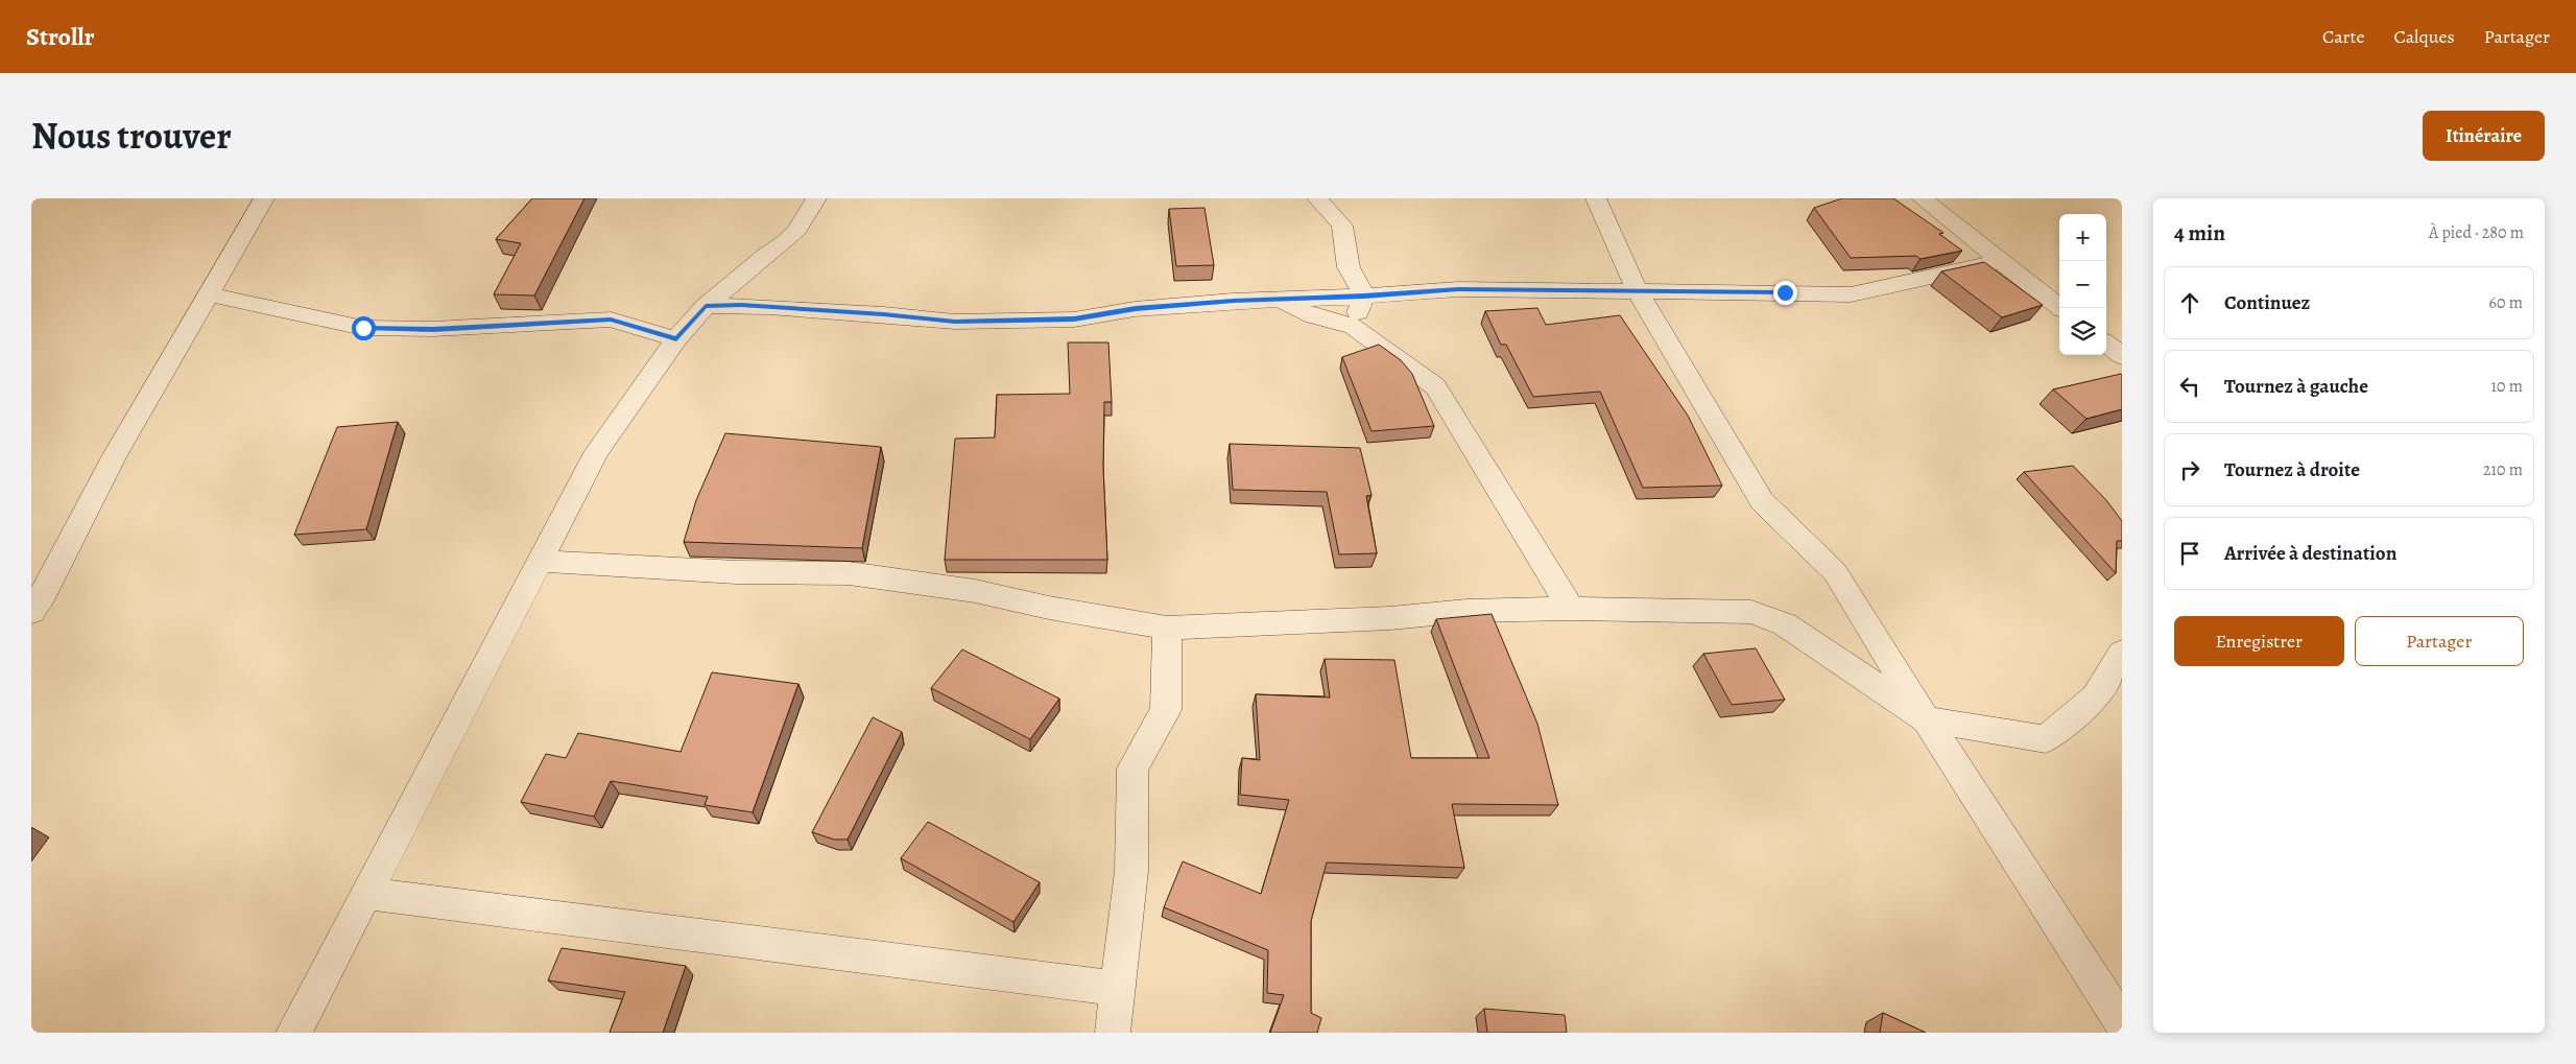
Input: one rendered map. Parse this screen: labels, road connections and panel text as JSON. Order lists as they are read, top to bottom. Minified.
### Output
{"page":{"header":"Strollr","nav":["Carte","Calques","Partager"],"title":"Nous trouver","buttons":["Itinéraire",["Enregistrer","Partager"]],"heading":["4 min","À pied · 280 m"],"map_buttons":["+","−"],"list":[["Continuez","60 m"],["Tournez à gauche","10 m"],["Tournez à droite","210 m"],"Arrivée à destination"]}}
